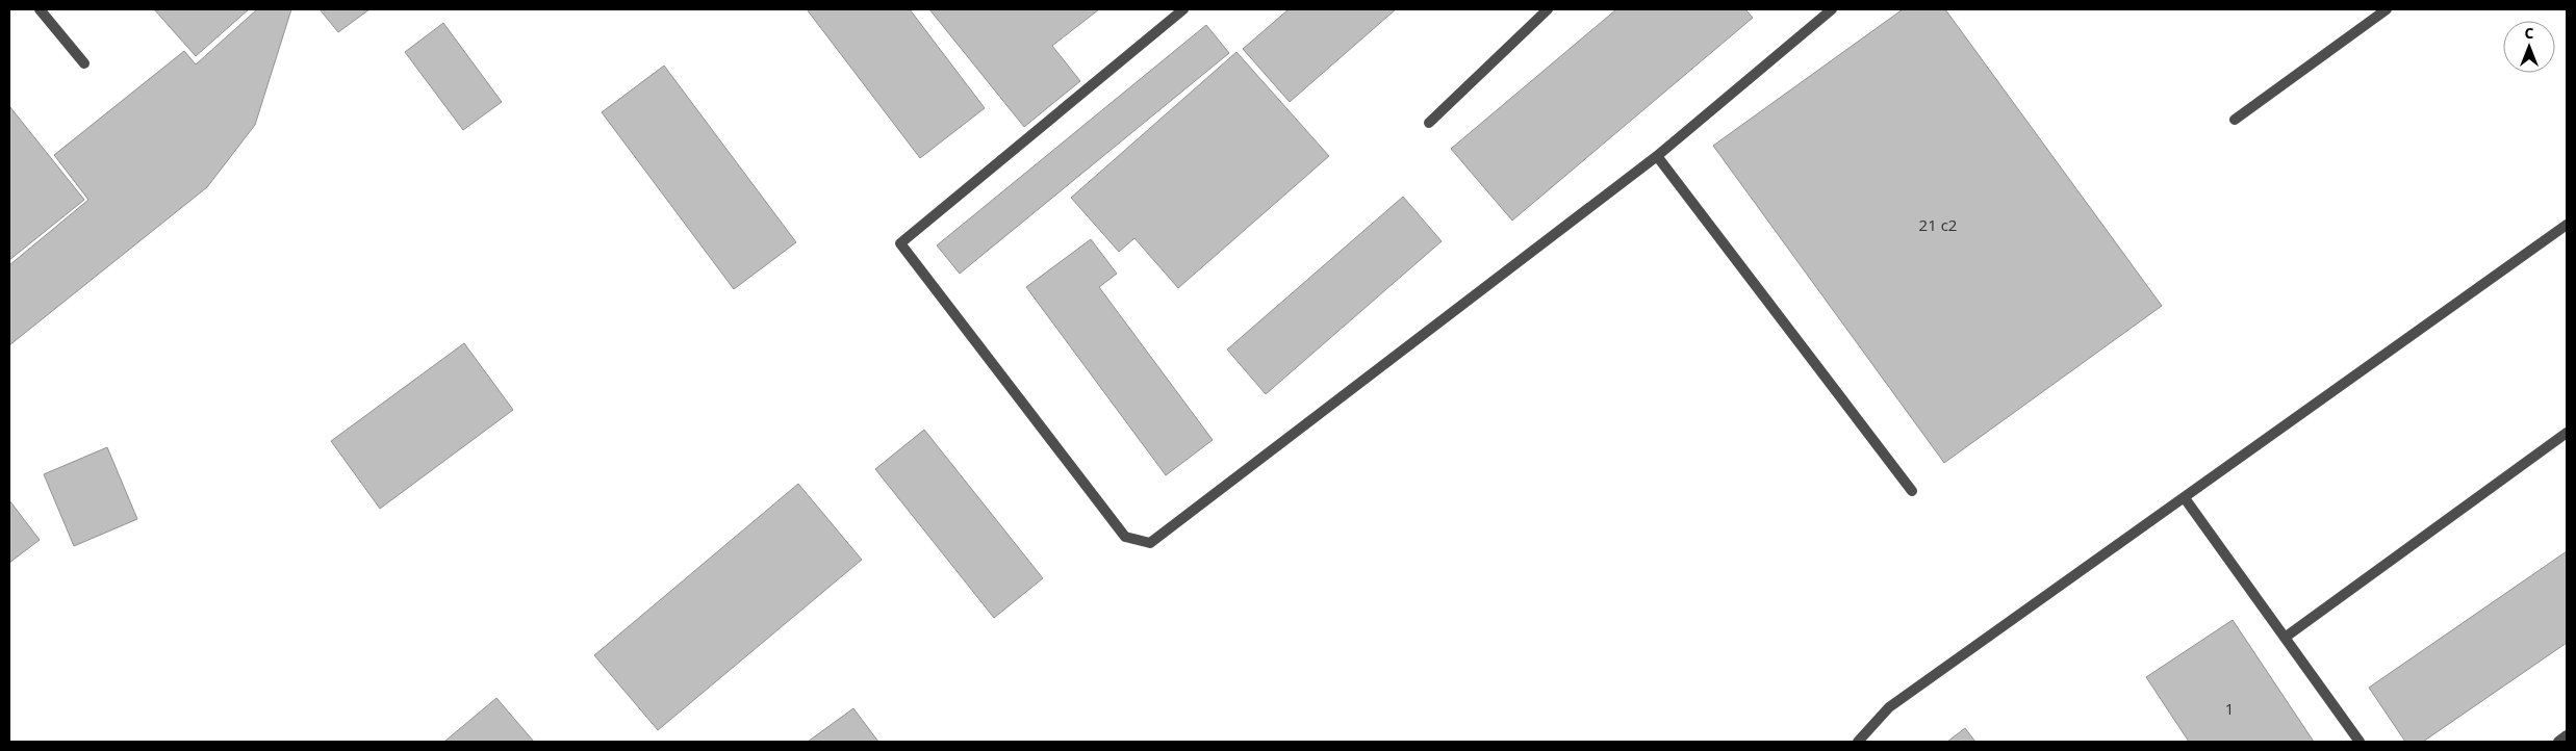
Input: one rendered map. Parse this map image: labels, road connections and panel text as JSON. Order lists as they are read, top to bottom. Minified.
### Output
{"house_numbers":["21 с2","1"],"north":"top"}
